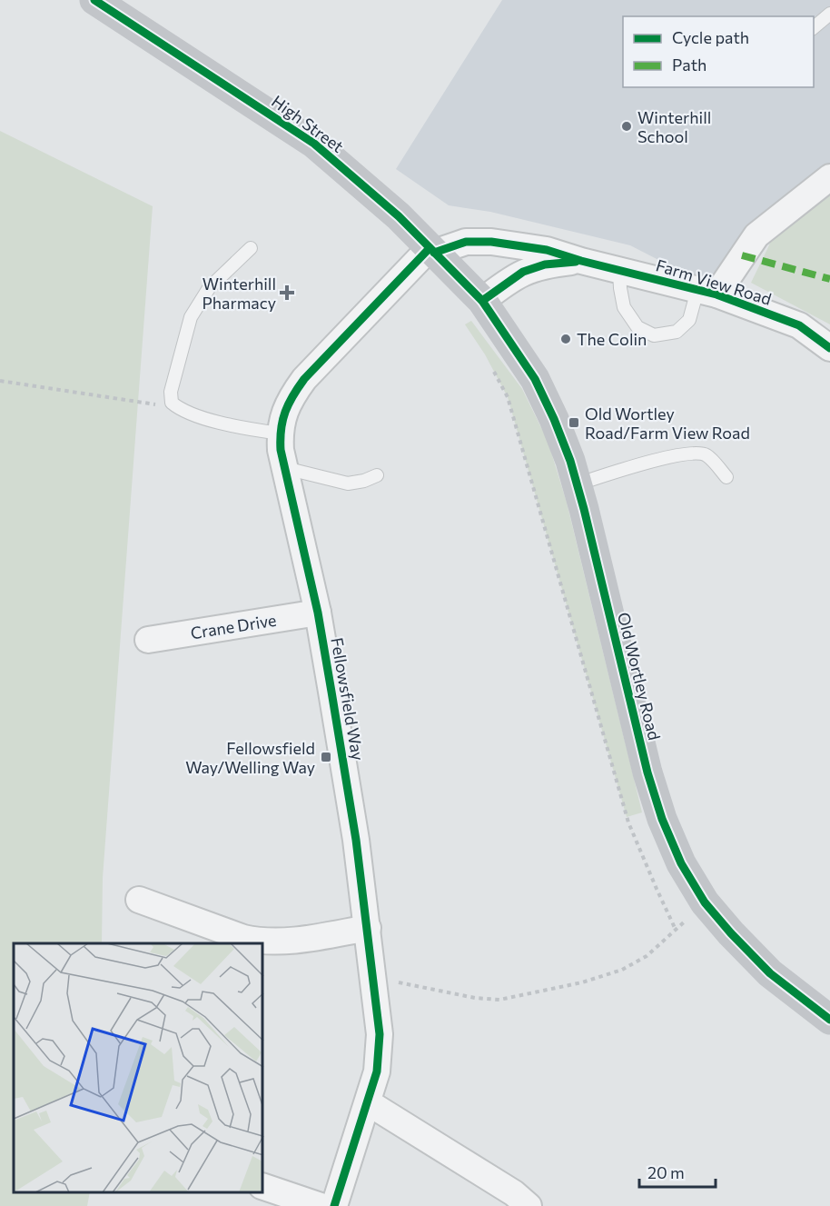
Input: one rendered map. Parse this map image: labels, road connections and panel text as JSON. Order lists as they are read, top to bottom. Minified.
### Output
{"streets":{"street":["High Street","Farm View Road","Crane Drive","Old Wortley Road","Fellowsfield Way"]},"crossings":[["High Street","Farm View Road"],["High Street","Old Wortley Road"],["High Street","Fellowsfield Way"],["Farm View Road","Old Wortley Road"],["Farm View Road","Fellowsfield Way"],["Crane Drive","Fellowsfield Way"]],"places":{"other":["Winterhill School","The Colin"],"health":["Winterhill Pharmacy"],"transit":["Old Wortley Road/Farm View Road","Fellowsfield Way/Welling Way"]},"legend":["Cycle path","Path"],"scale_bar":"20 m"}
